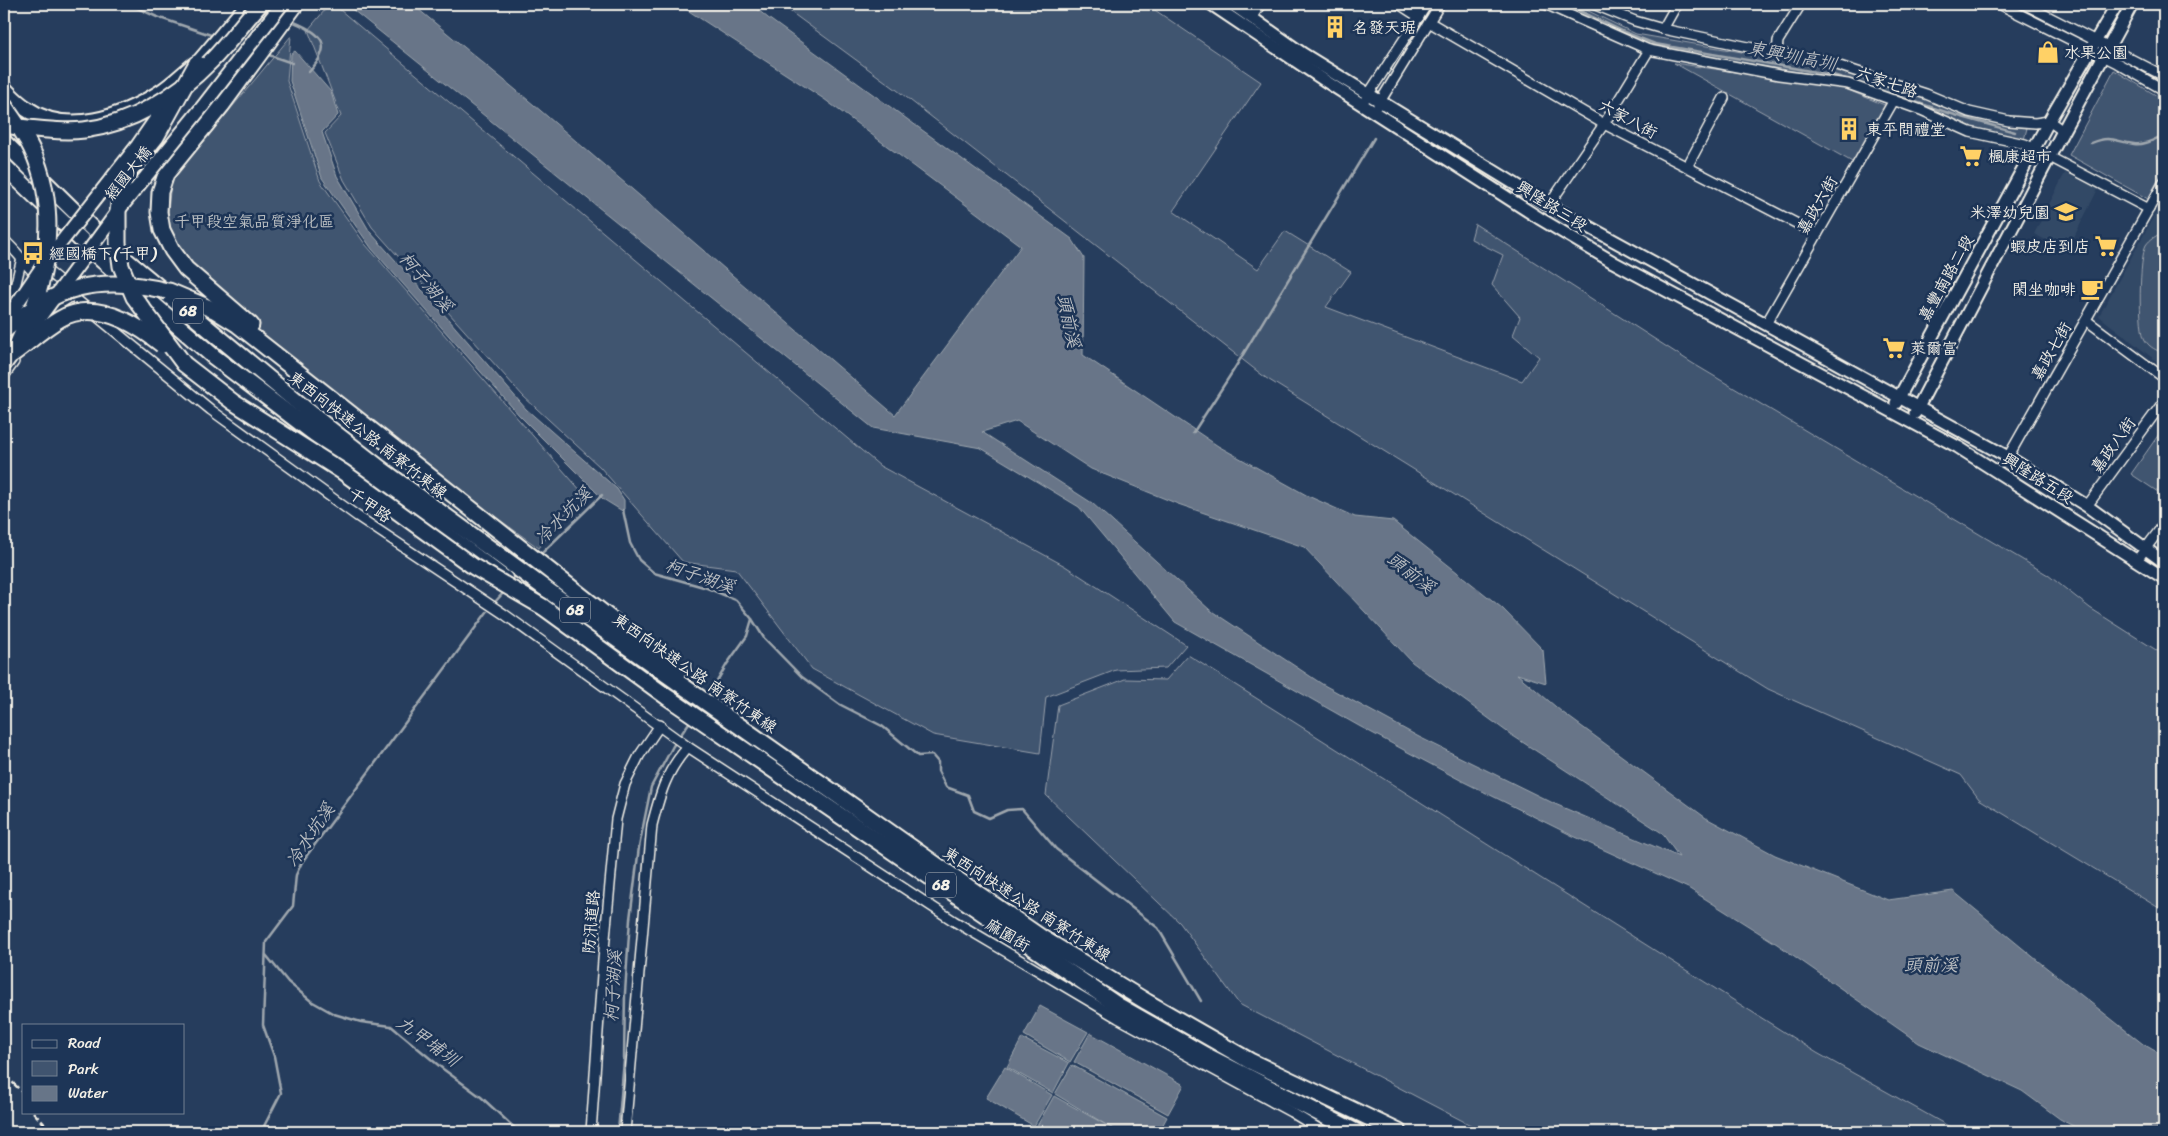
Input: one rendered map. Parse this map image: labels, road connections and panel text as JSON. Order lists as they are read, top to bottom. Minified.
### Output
{"streets":{"highway":["68","東西向快速公路 南寮竹東線"],"main road":["經國大橋"],"street":["六家七路","六家八街","嘉政六街","興隆路三段","嘉豐南路二段","嘉政七街","嘉政八街","興隆路五段","千甲路","防汛道路","麻園街"]},"crossings":[["六家七路","嘉政六街"],["六家七路","嘉豐南路二段"],["六家七路","嘉政七街"],["六家八街","嘉政六街"],["嘉政六街","興隆路三段"],["興隆路三段","嘉豐南路二段"],["興隆路三段","興隆路五段"],["嘉豐南路二段","興隆路五段"],["嘉政七街","興隆路五段"],["嘉政八街","興隆路五段"],["千甲路","防汛道路"],["千甲路","麻園街"]],"water":["東興圳高圳","柯子湖溪","頭前溪","冷水坑溪","九甲埔圳"],"parks":["千甲段空氣品質淨化區"],"places":{"building":["名發天琚","東平問禮堂"],"shop":["水果公園"],"supermarket":["楓康超市","蝦皮店到店","萊爾富"],"school or university":["米澤幼兒園"],"bus stop":["經國橋下(千甲)"],"cafe":["閑坐咖啡"]},"legend":["Road","Park","Water"]}
